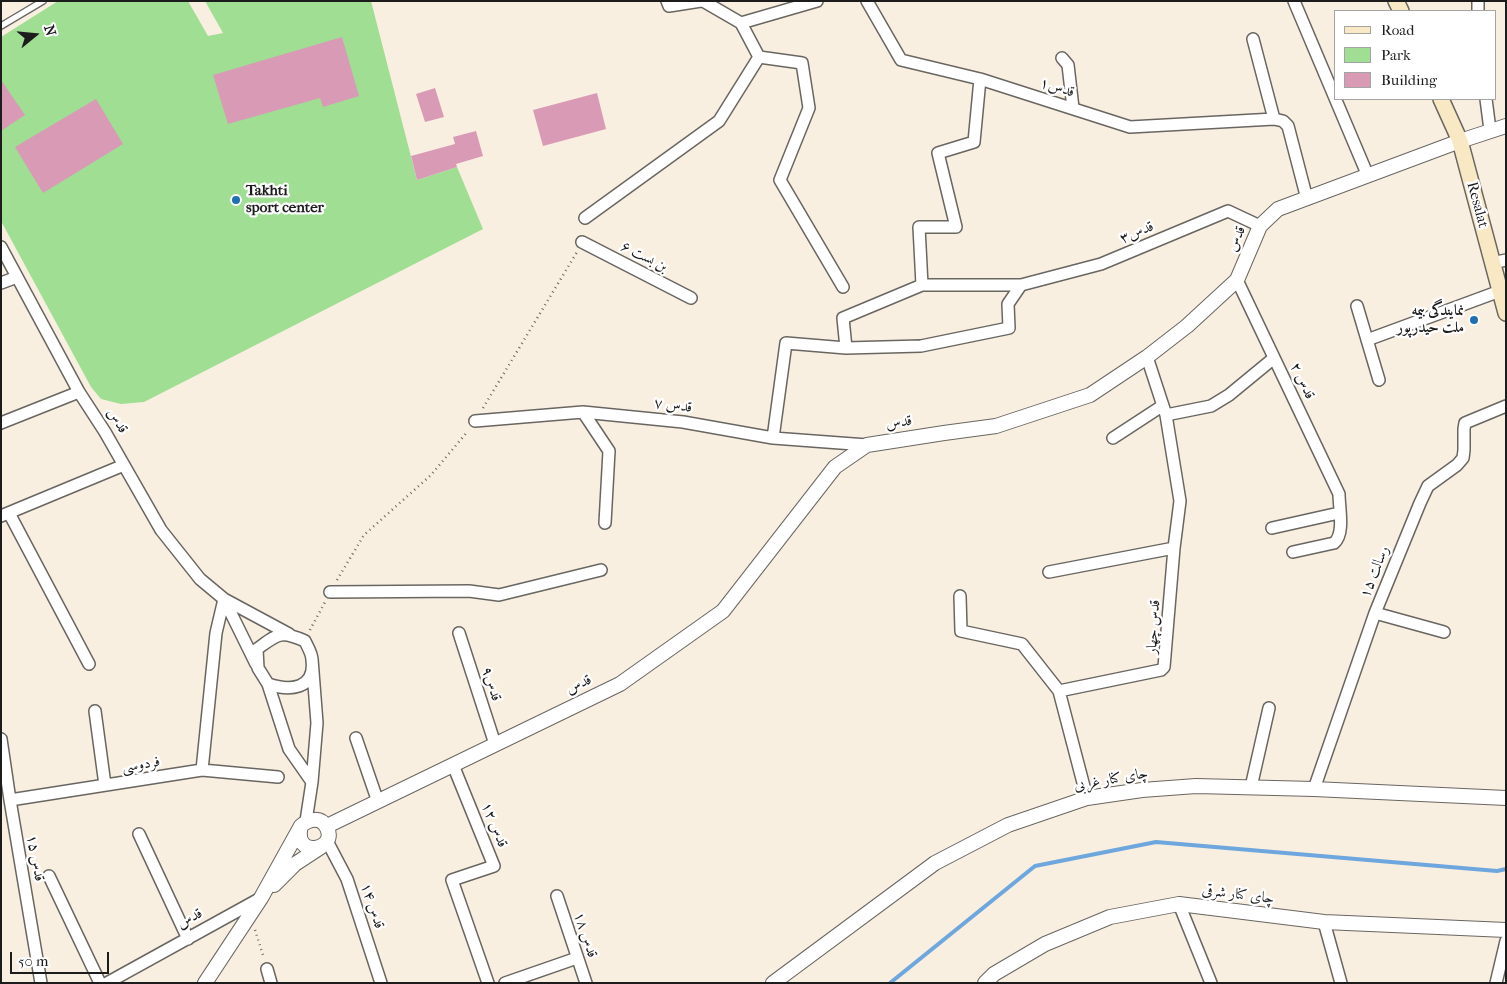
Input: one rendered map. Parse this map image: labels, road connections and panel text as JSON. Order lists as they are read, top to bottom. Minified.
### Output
{"streets":{"main road":["Resalat"],"street":["قدس۱","قدس۳","قدس","بن بست ۶","قدس ۲","قدس ۷","رسالت ۱۵","قدس چهار","قدس۹","فردوسی","چای کنار غربی","قدس ۱۲","قدس ۱۵","چای کنار شرقی","قدس ۱۴","قدس ۱۸"]},"crossings":[["Resalat","قدس"],["قدس۳","قدس"],["قدس","قدس ۲"],["قدس","قدس ۷"],["قدس","قدس چهار"],["قدس","قدس۹"],["قدس","قدس ۱۲"],["قدس","قدس ۱۴"],["رسالت ۱۵","چای کنار غربی"],["فردوسی","قدس ۱۵"]],"places":["Takhti sport center","نمایندگی بیمه ملت حیدرپور"],"legend":["Road","Park","Building"],"scale_bar":"50 m","north":"right"}
